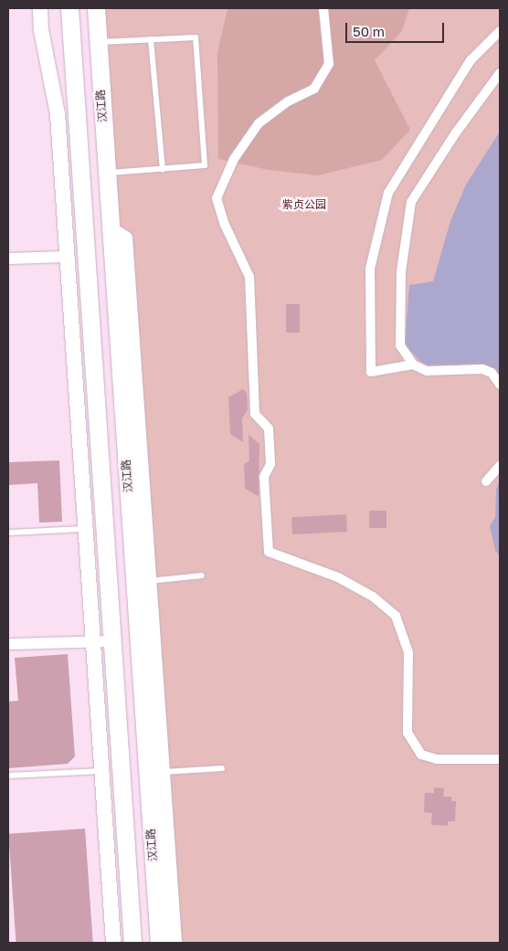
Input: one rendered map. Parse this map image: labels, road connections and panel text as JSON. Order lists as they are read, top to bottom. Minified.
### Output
{"streets":{"main road":["汉江路"]},"parks":["紫贞公园"],"scale_bar":"50 m"}
